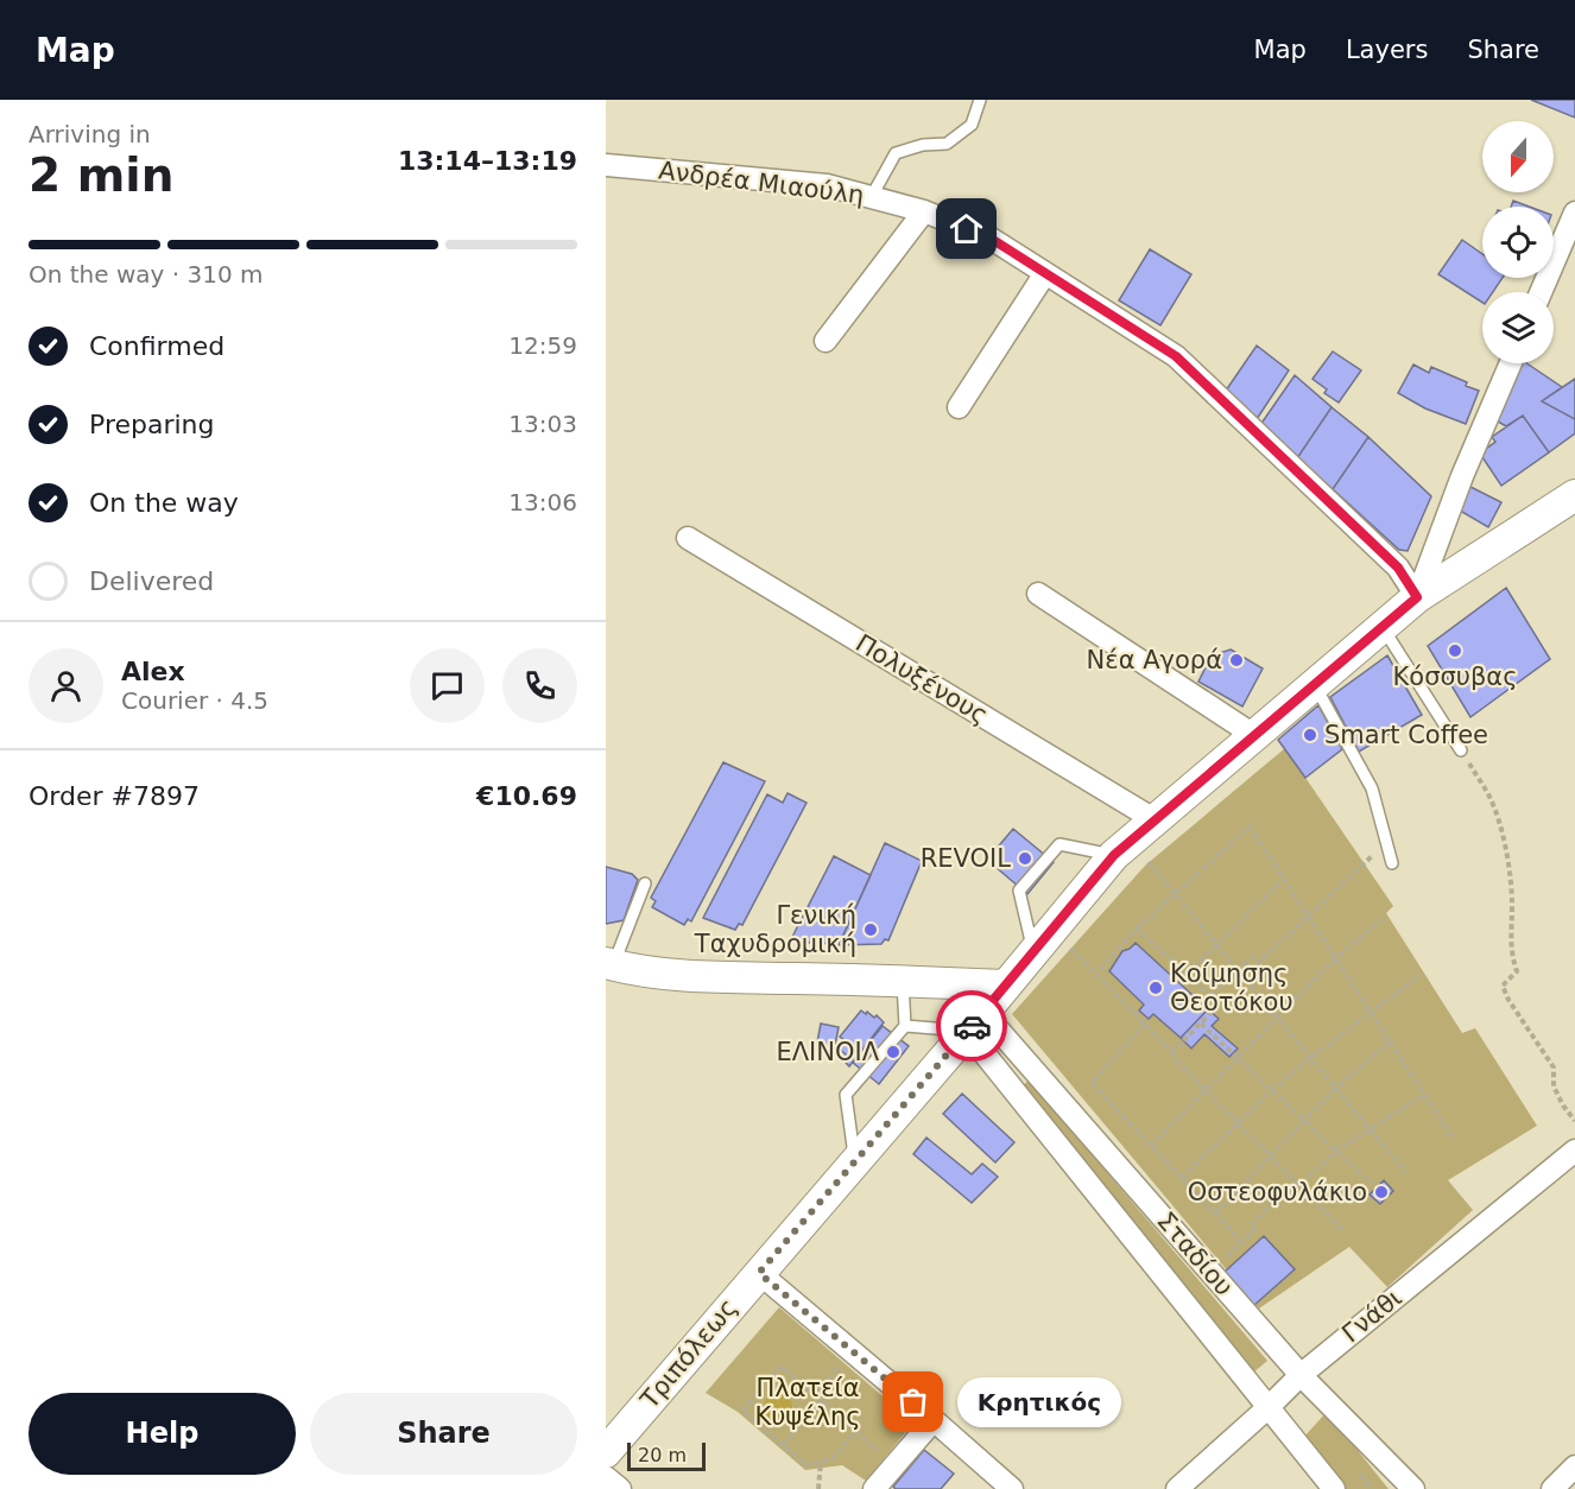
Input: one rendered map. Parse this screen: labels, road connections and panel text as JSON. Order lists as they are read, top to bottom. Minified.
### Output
{"streets":{"main road":["Τριπόλεως"],"street":["Ανδρέα Μιαούλη","Πολυξένους","Σταδίου","Γνάθι"]},"crossings":[["Ανδρέα Μιαούλη","Τριπόλεως"],["Πολυξένους","Τριπόλεως"],["Σταδίου","Γνάθι"],["Σταδίου","Τριπόλεως"]],"parks":["Πλατεία Κυψέλης"],"places":["Κόσσυβας","Νέα Αγορά","Smart Coffee","REVOIL","Γενική Ταχυδρομική","Κοίμησης Θεοτόκου","ΕΛΙΝΟΙΛ","Οστεοφυλάκιο","Κρητικός"],"scale_bar":"20 m","north":"bottom","page":{"header":"Map","nav":["Map","Layers","Share"],"heading":["2 min","Arriving in","13:14–13:19"],"panel":["Alex","Courier · 4.5","Order #7897","€10.69"],"bar":"On the way · 310 m","list":[["Confirmed","12:59"],["Preparing","13:03"],["On the way","13:06"],"Delivered"],"bubble":"Κρητικός","buttons":["Help","Share"],"scale":"20 m"}}
